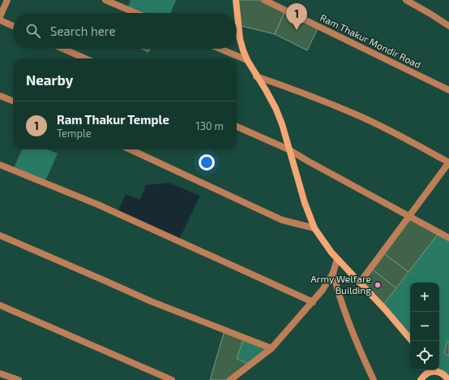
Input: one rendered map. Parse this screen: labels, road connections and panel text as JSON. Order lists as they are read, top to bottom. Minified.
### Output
{"streets":{"street":["Ram Thakur Mondir Road"]},"places":["Army Welfare Building"],"page":{"pins":"1","search":"Search here","heading":"Nearby","list":[{"mark":"1","name":"Ram Thakur Temple","note":"Temple","value":"130 m"}],"map_buttons":["+","−"]}}
